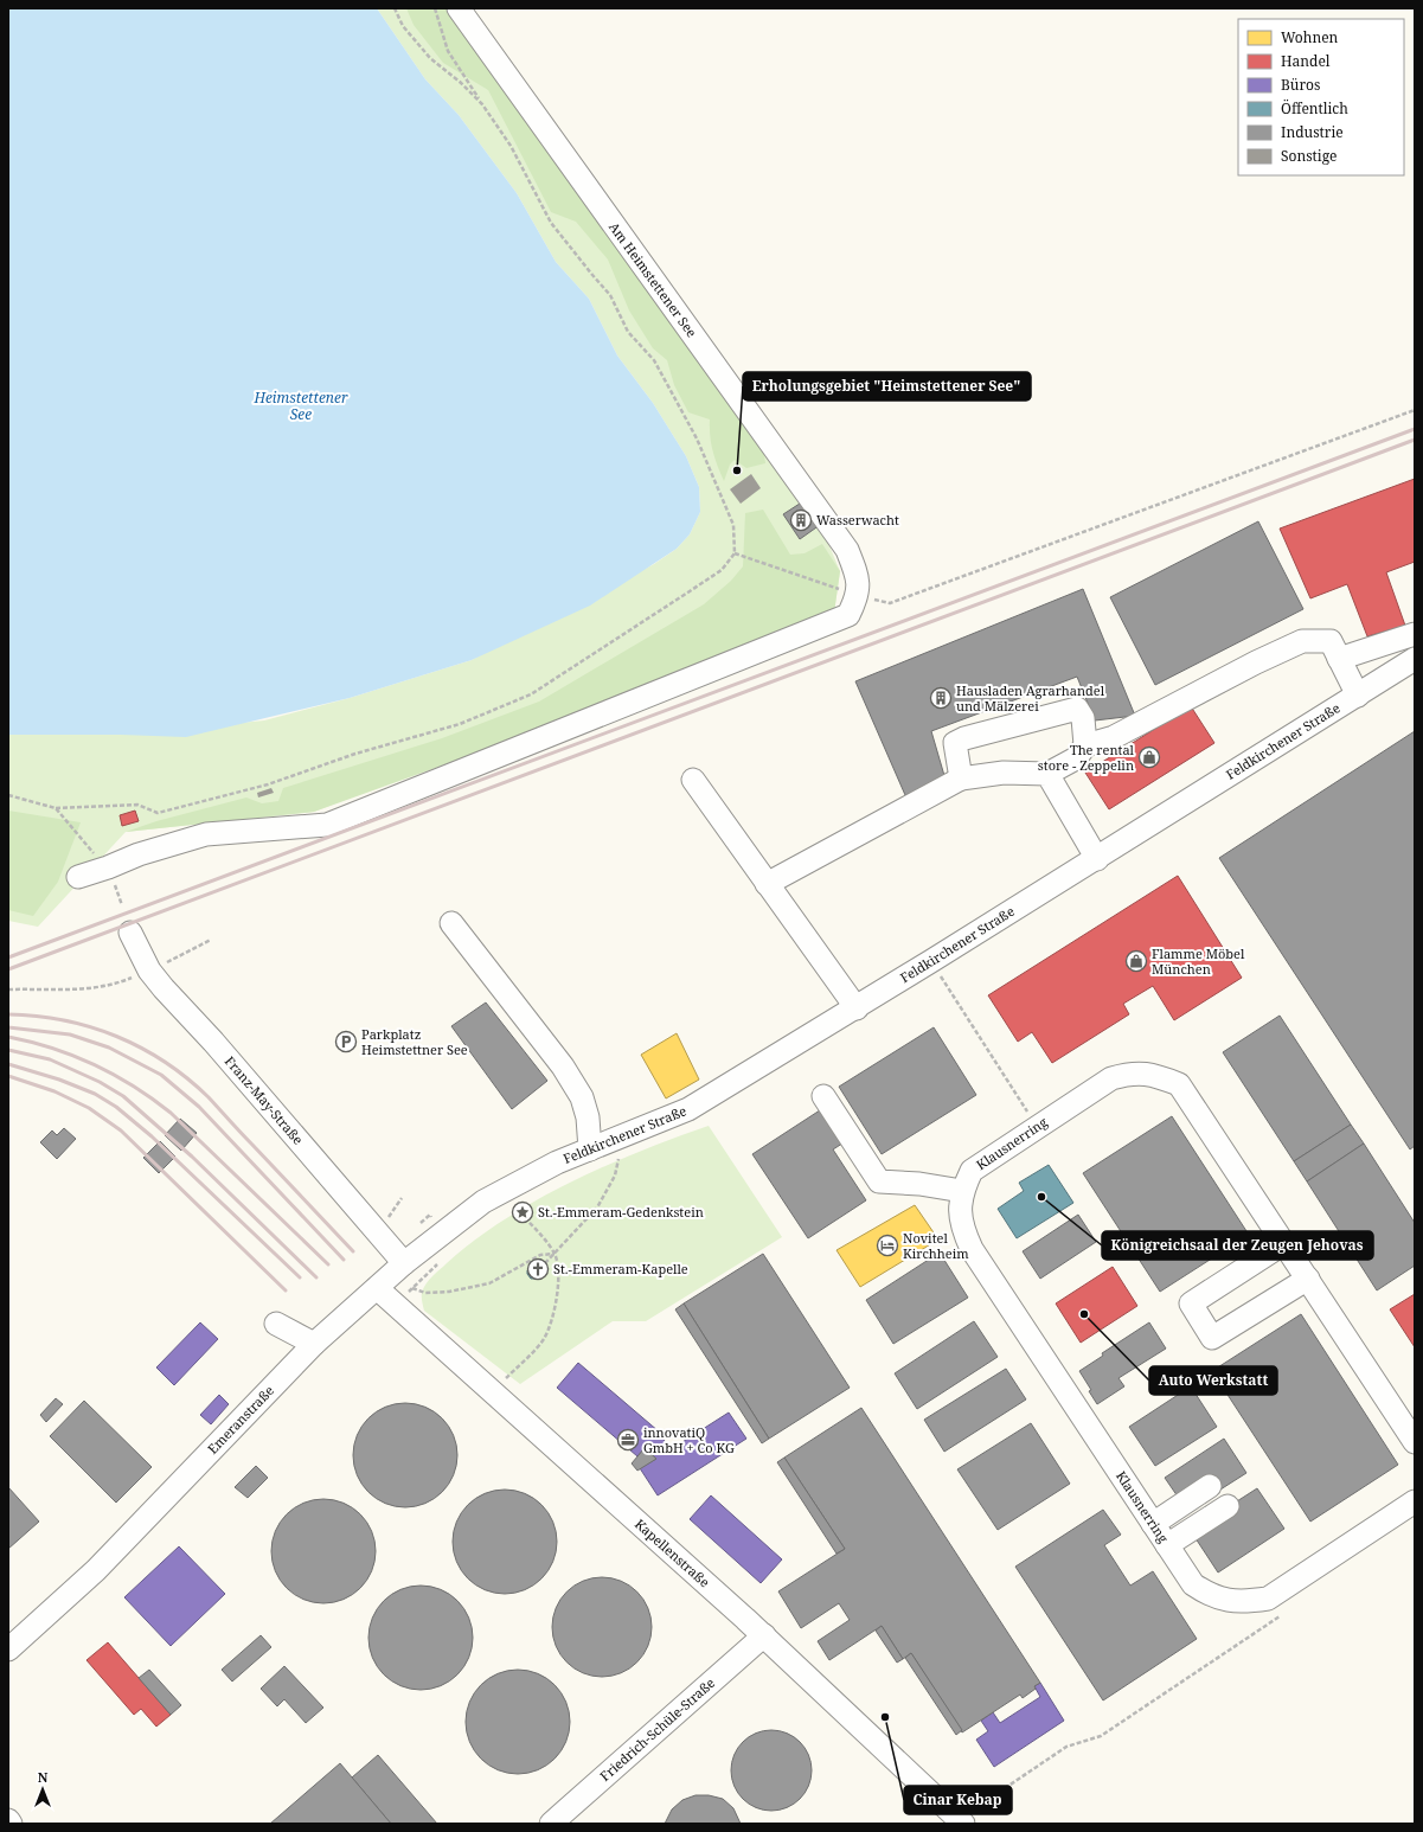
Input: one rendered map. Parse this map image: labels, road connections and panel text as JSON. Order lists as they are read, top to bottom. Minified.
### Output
{"streets":{"street":["Am Heimstettener See","Feldkirchener Straße","Franz-May-Straße","Klausnerring","Emeranstraße","Kapellenstraße","Friedrich-Schüle-Straße"]},"crossings":[["Feldkirchener Straße","Emeranstraße"],["Franz-May-Straße","Emeranstraße"],["Emeranstraße","Kapellenstraße"],["Kapellenstraße","Friedrich-Schüle-Straße"]],"water":["Heimstettener See"],"places":{"other":["Erholungsgebiet \"Heimstettener See\"","Königreichsaal der Zeugen Jehovas","Auto Werkstatt","Cinar Kebap"],"building":["Wasserwacht","Hausladen Agrarhandel und Mälzerei"],"shop":["The rental store - Zeppelin","Flamme Möbel München"],"parking":["Parkplatz Heimstettner See"],"place":["St.-Emmeram-Gedenkstein"],"hotel":["Novitel Kirchheim"],"church":["St.-Emmeram-Kapelle"],"office":["innovatiQ GmbH + Co KG"]},"legend":["Wohnen","Handel","Büros","Öffentlich","Industrie","Sonstige"],"north":"top"}
